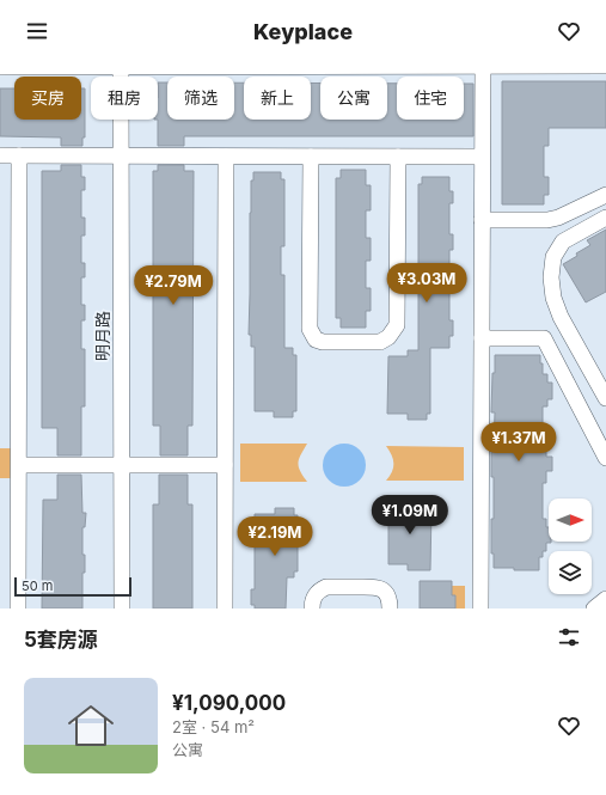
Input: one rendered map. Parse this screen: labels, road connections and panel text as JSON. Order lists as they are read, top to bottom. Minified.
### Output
{"streets":{"street":["明月路"]},"scale_bar":"50 m","north":"right","page":{"header":"Keyplace","chip":["买房","租房","筛选","新上","公寓","住宅"],"price":["¥3.03M","¥2.79M","¥1.37M","¥1.09M","¥2.19M"],"scale":"50 m","heading":"5套房源","list":[{"name":"¥1,090,000","note":"2室 · 54 m² · 公寓"}]}}
